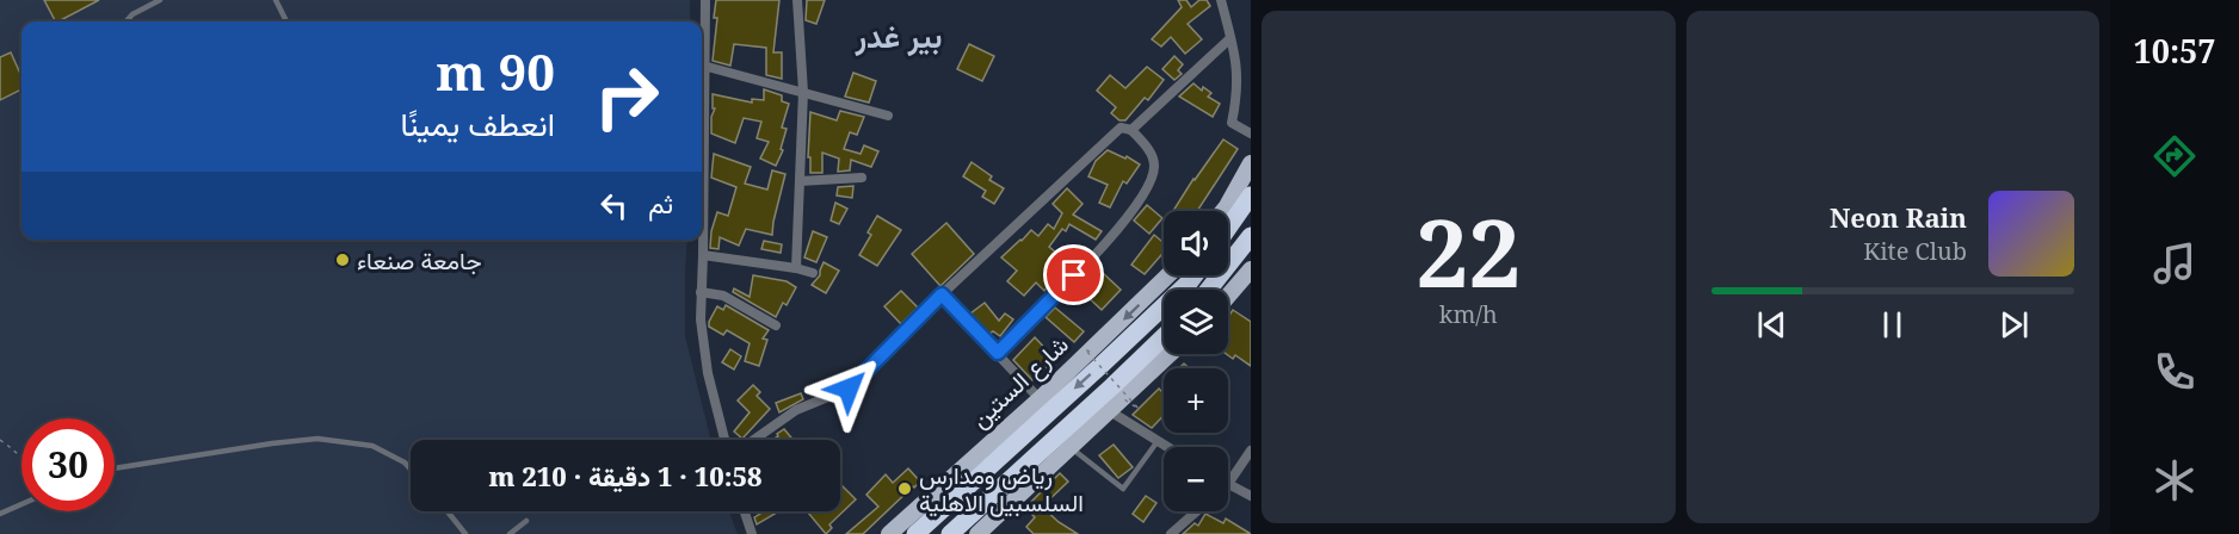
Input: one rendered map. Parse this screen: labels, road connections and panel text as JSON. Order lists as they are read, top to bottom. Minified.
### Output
{"streets":{"highway":["شارع الستين"]},"districts":["بير غدر"],"places":["جامعة صنعاء","رياض ومدارس السلسبيل الاهلية"],"page":{"tabs":"10:57","tile":["22","km/h"],"turn":["90 m","انعطف يمينًا"],"then":"ثم","song":["Neon Rain","Kite Club"],"map_buttons":["+","−"],"limit":"30","trip":"10:58 · 1 دقيقة · 210 m"}}
